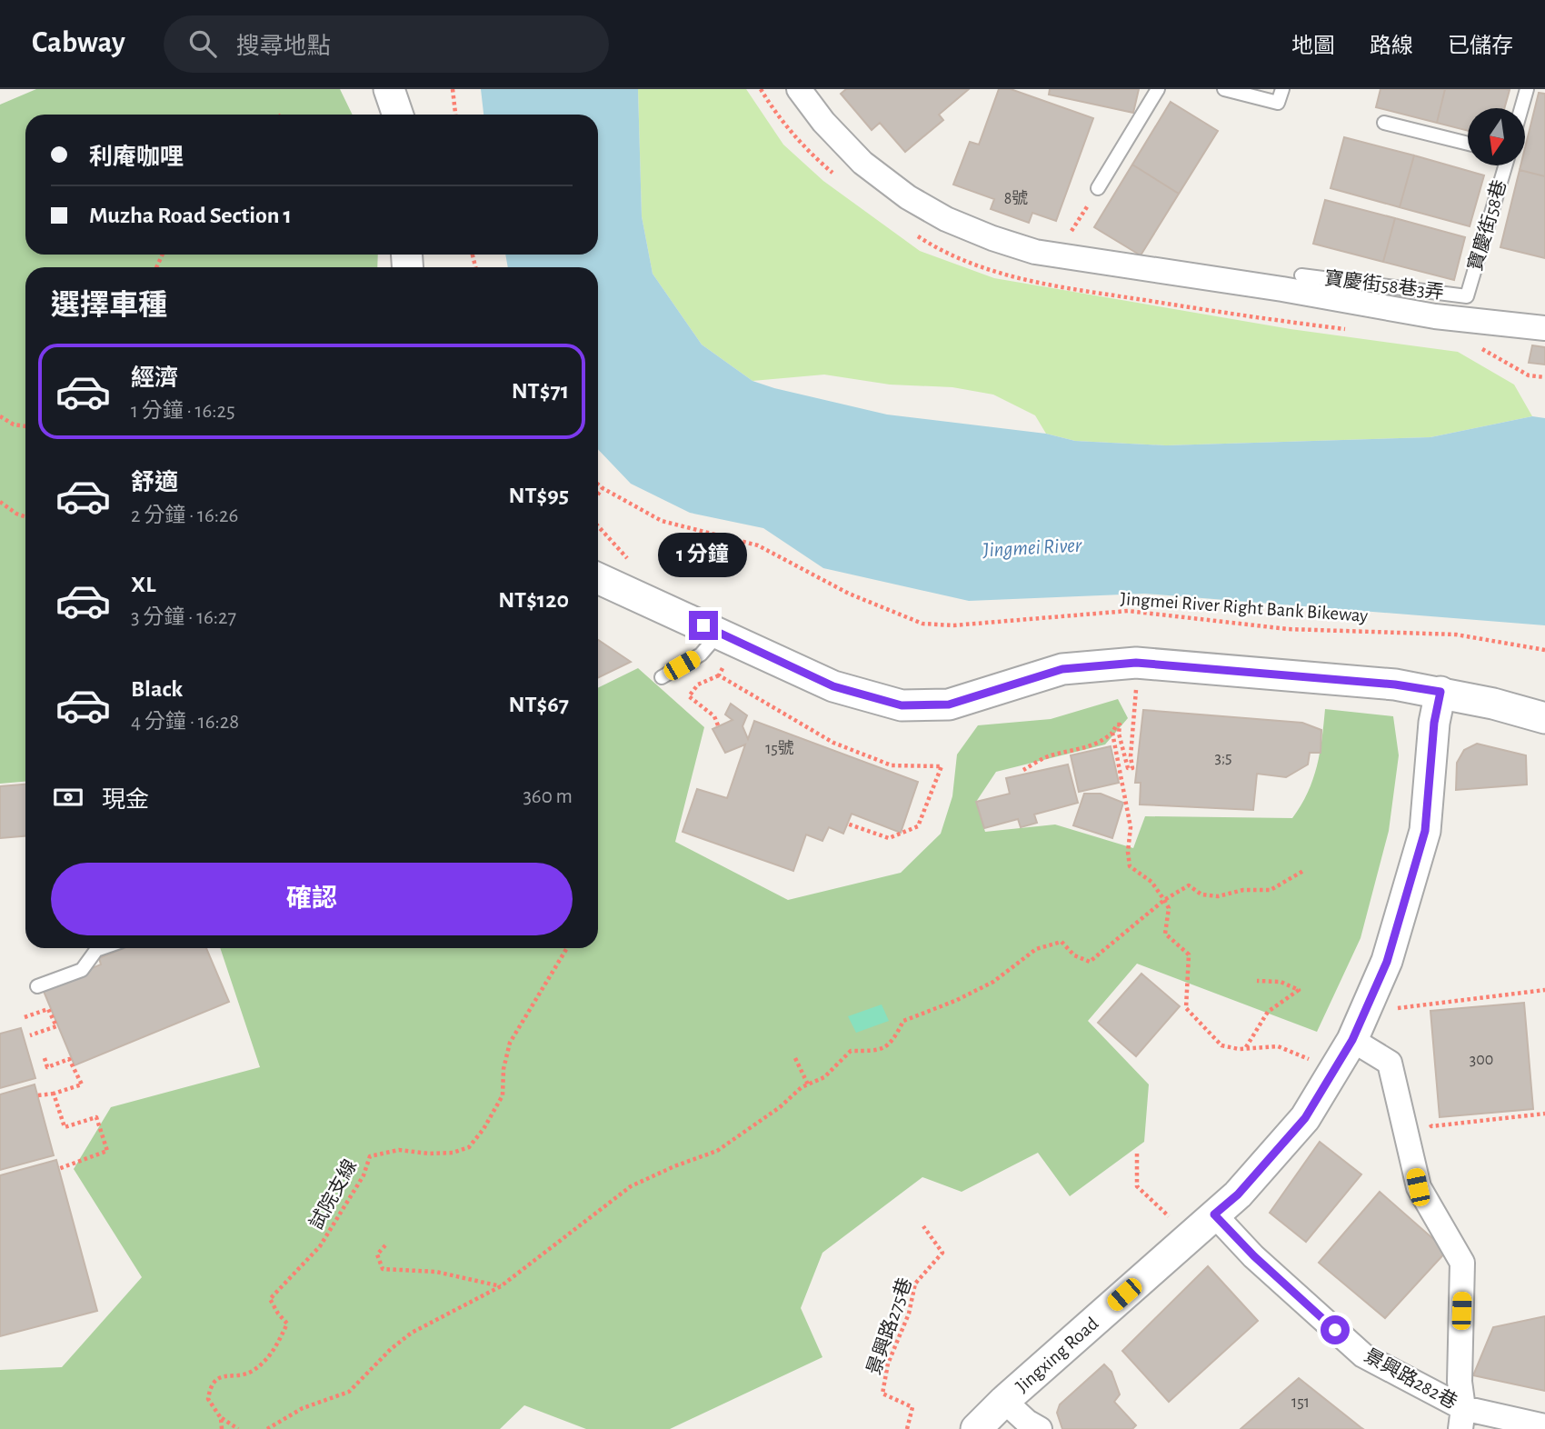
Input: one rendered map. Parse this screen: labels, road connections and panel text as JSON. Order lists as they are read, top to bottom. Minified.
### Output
{"streets":{"street":["Jingxing Road","景興路282巷"],"lane":["寶慶街58巷","寶慶街58巷3弄"],"path":["Jingmei River Right Bank Bikeway","試院支線","景興路275巷"]},"crossings":[["寶慶街58巷","寶慶街58巷3弄"],["Jingxing Road","景興路282巷"]],"water":["Jingmei River"],"house_numbers":["8號","15號","3;5","300","151"],"north":"bottom","page":{"header":"Cabway","search":"搜尋地點","nav":["地圖","路線","已儲存"],"banner":["利庵咖哩","Muzha Road Section 1"],"heading":"選擇車種","list":[{"name":"經濟","note":"1 分鐘 · 16:25","value":"NT$71"},{"name":"舒適","note":"2 分鐘 · 16:26","value":"NT$95"},{"name":"XL","note":"3 分鐘 · 16:27","value":"NT$120"},{"name":"Black","note":"4 分鐘 · 16:28","value":"NT$67"}],"bubble":"1 分鐘","pay":["現金","360 m"],"buttons":"確認"}}
